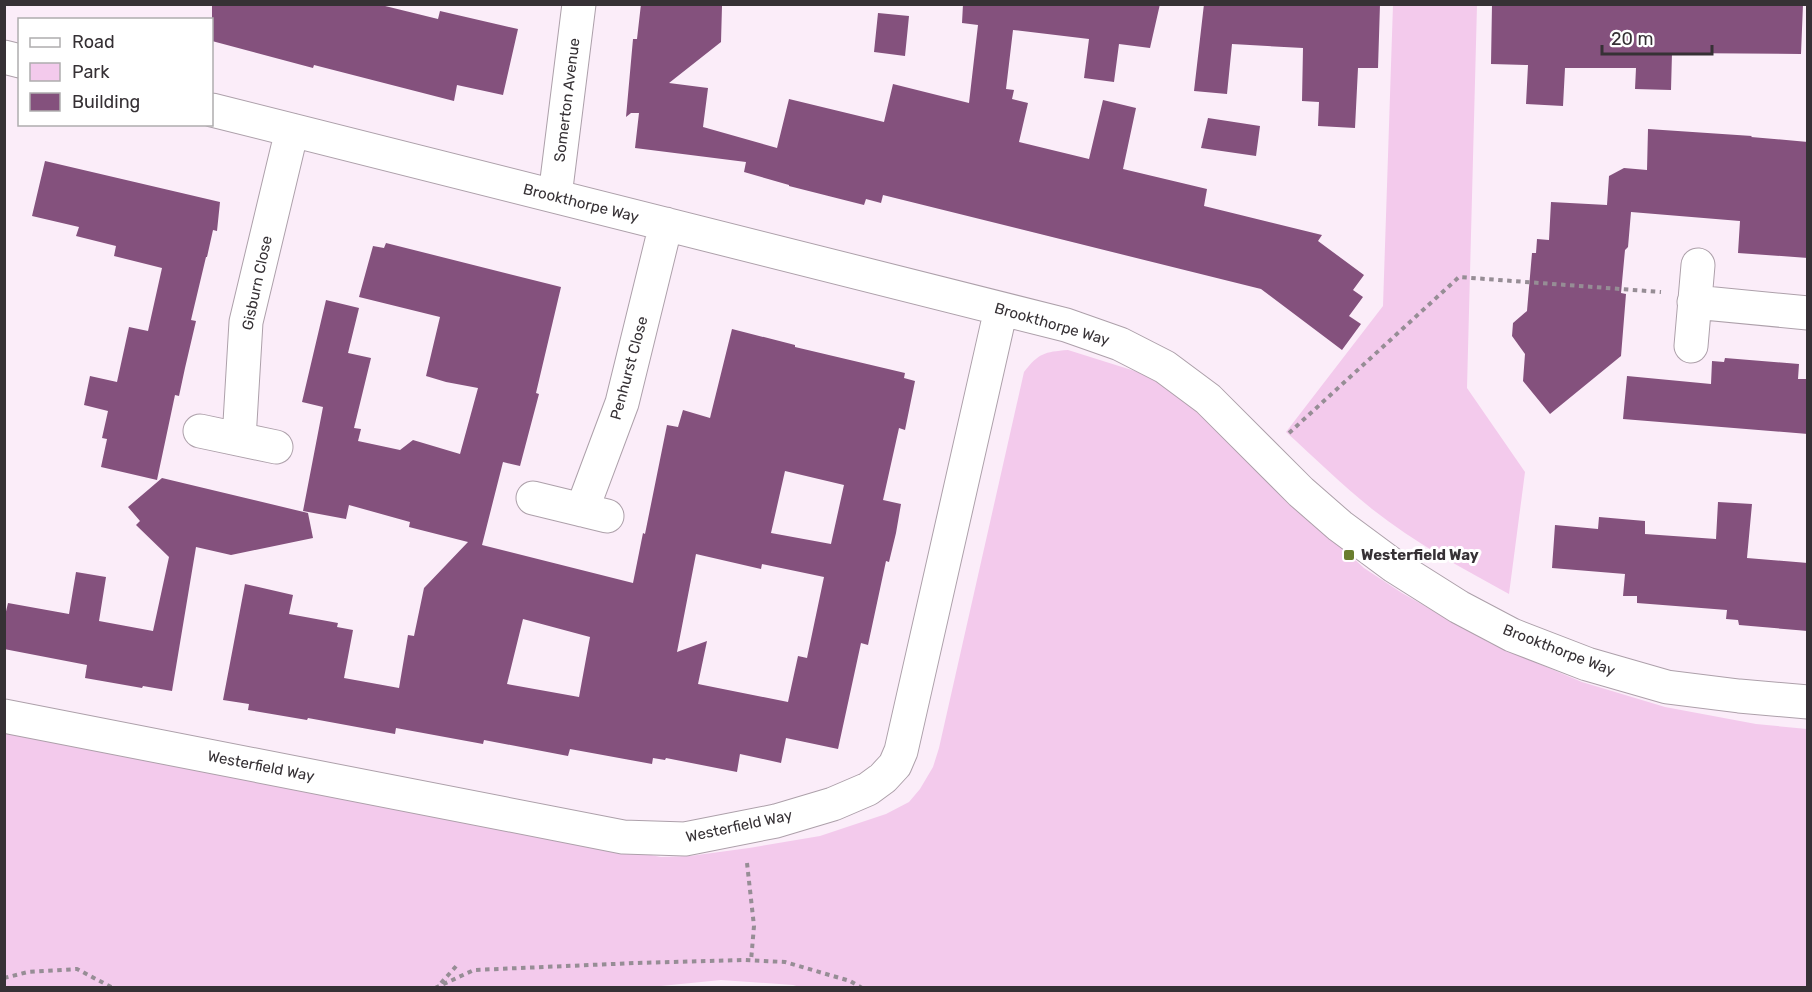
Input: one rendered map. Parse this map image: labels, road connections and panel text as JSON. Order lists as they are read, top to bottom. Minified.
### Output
{"streets":{"street":["Somerton Avenue","Brookthorpe Way","Gisburn Close","Penhurst Close","Westerfield Way"]},"crossings":[["Somerton Avenue","Brookthorpe Way"],["Brookthorpe Way","Gisburn Close"],["Brookthorpe Way","Penhurst Close"],["Brookthorpe Way","Westerfield Way"]],"places":{"transit":["Westerfield Way"]},"legend":["Road","Park","Building"],"scale_bar":"20 m"}
